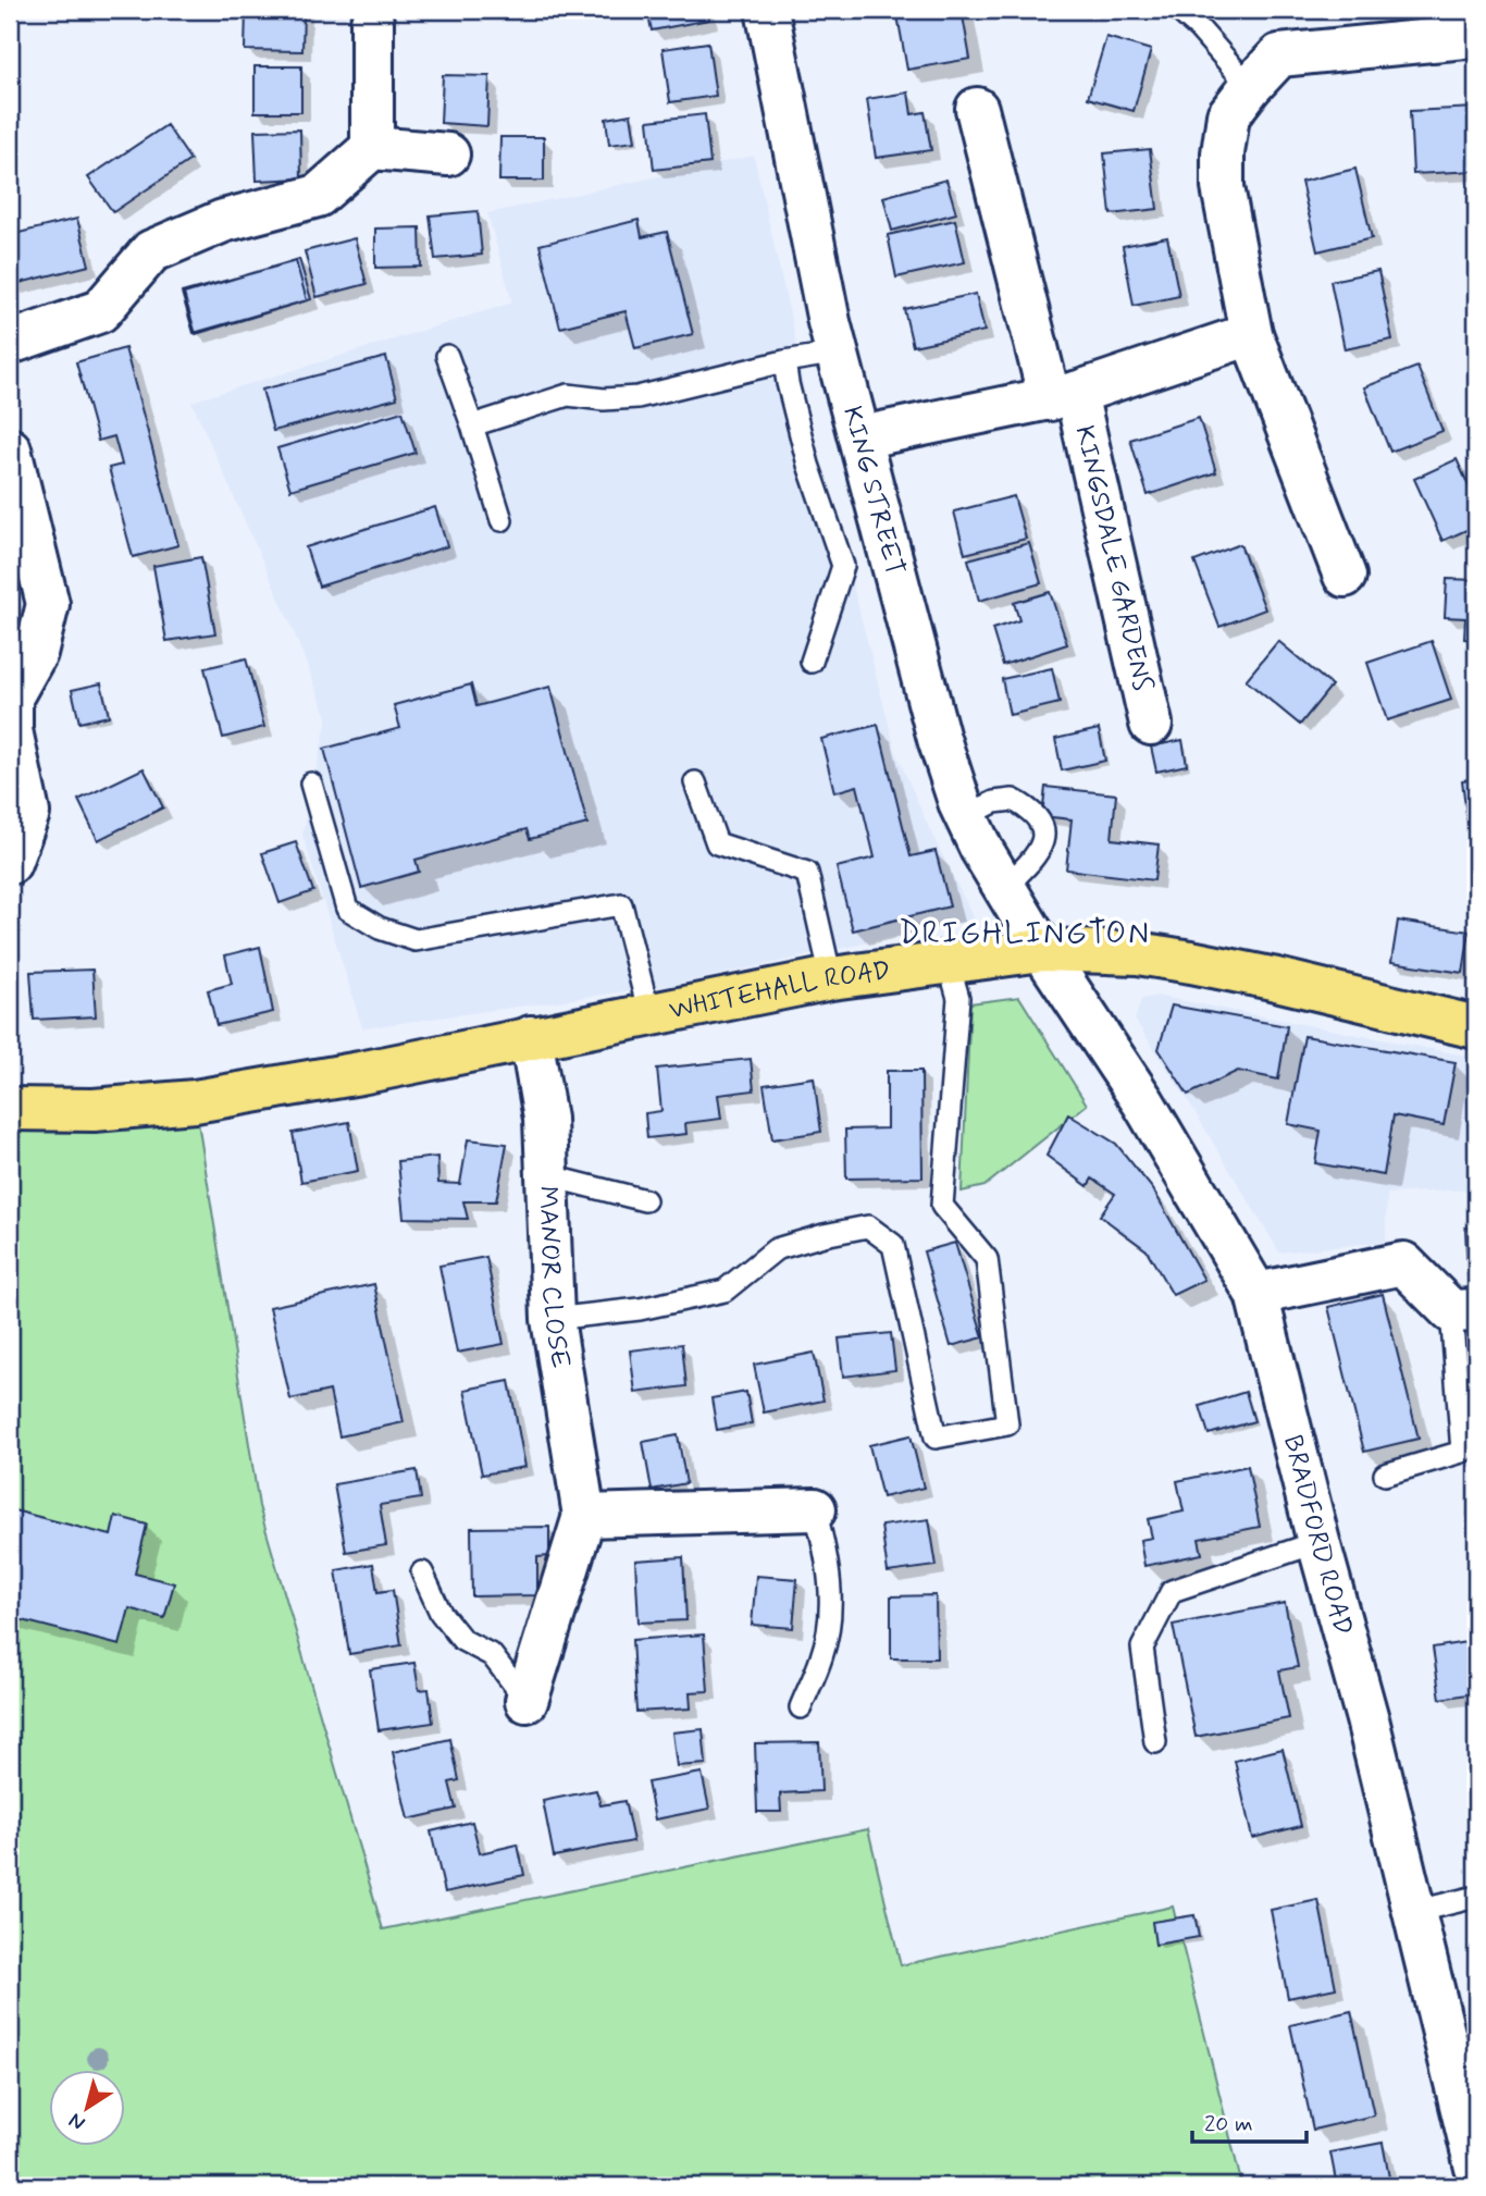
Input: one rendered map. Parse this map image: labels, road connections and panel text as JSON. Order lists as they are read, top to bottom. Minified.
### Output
{"streets":{"main road":["WHITEHALL ROAD"],"street":["KING STREET","KINGSDALE GARDENS","MANOR CLOSE","BRADFORD ROAD"]},"crossings":[["KING STREET","KINGSDALE GARDENS"],["KING STREET","WHITEHALL ROAD"],["KING STREET","BRADFORD ROAD"],["WHITEHALL ROAD","MANOR CLOSE"],["WHITEHALL ROAD","BRADFORD ROAD"]],"districts":["DRIGHLINGTON"],"scale_bar":"20 m","north":"bottom left"}
